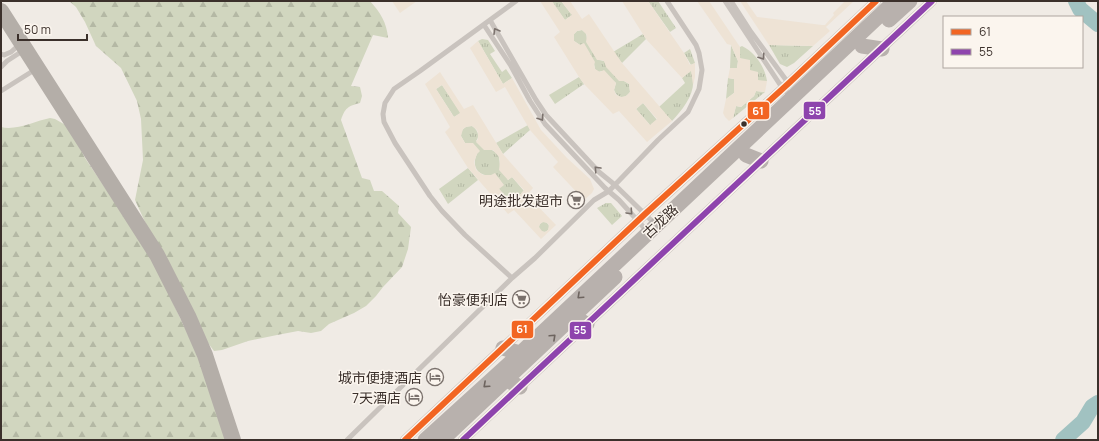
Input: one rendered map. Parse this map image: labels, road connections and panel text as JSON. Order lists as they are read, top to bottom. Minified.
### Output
{"streets":{"main road":["古龙路"]},"places":{"supermarket":["明途批发超市","怡豪便利店"],"hotel":["城市便捷酒店","7天酒店"]},"lines":["transit line 61","transit line 55"],"legend":["61","55"],"scale_bar":"50 m"}
